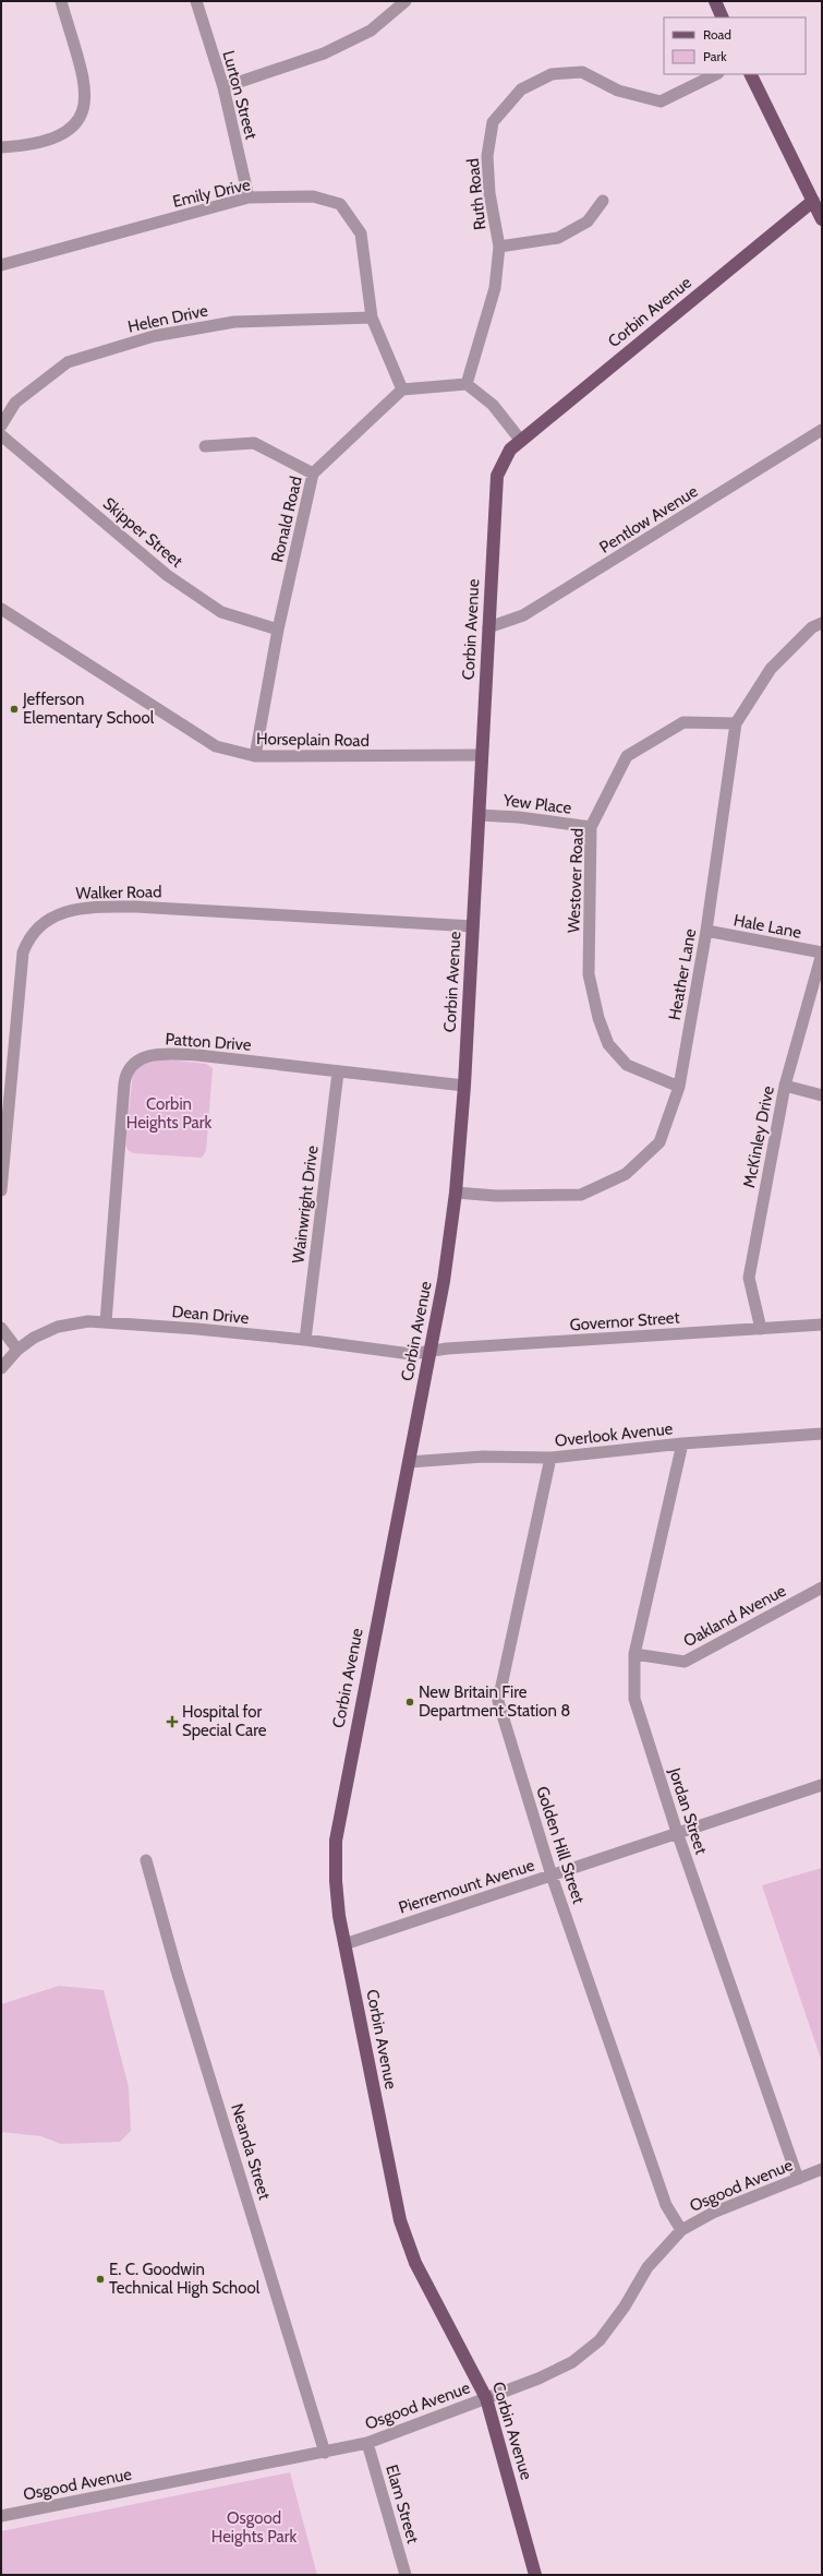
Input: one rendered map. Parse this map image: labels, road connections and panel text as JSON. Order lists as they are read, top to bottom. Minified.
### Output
{"streets":{"main road":["Corbin Avenue"],"street":["Lurton Street","Emily Drive","Ruth Road","Helen Drive","Ronald Road","Pentlow Avenue","Skipper Street","Horseplain Road","Yew Place","Westover Road","Walker Road","Hale Lane","Heather Lane","Patton Drive","McKinley Drive","Wainwright Drive","Dean Drive","Governor Street","Overlook Avenue","Oakland Avenue","Jordan Street","Golden Hill Street","Pierremount Avenue","Neanda Street","Osgood Avenue","Elam Street"]},"crossings":[["Lurton Street","Emily Drive"],["Emily Drive","Helen Drive"],["Emily Drive","Ronald Road"],["Corbin Avenue","Pentlow Avenue"],["Corbin Avenue","Horseplain Road"],["Corbin Avenue","Yew Place"],["Corbin Avenue","Walker Road"],["Corbin Avenue","Heather Lane"],["Corbin Avenue","Patton Drive"],["Corbin Avenue","Dean Drive"],["Corbin Avenue","Governor Street"],["Corbin Avenue","Overlook Avenue"],["Corbin Avenue","Pierremount Avenue"],["Corbin Avenue","Osgood Avenue"],["Ronald Road","Skipper Street"],["Ronald Road","Horseplain Road"],["Yew Place","Westover Road"],["Westover Road","Heather Lane"],["Hale Lane","Heather Lane"],["Hale Lane","McKinley Drive"],["Patton Drive","Wainwright Drive"],["Patton Drive","Dean Drive"],["McKinley Drive","Governor Street"],["Wainwright Drive","Dean Drive"],["Dean Drive","Governor Street"],["Overlook Avenue","Jordan Street"],["Overlook Avenue","Golden Hill Street"],["Oakland Avenue","Jordan Street"],["Jordan Street","Pierremount Avenue"],["Jordan Street","Osgood Avenue"],["Golden Hill Street","Pierremount Avenue"],["Golden Hill Street","Osgood Avenue"],["Neanda Street","Osgood Avenue"],["Osgood Avenue","Elam Street"]],"parks":["Corbin Heights Park","Osgood Heights Park"],"places":{"other":["Jefferson Elementary School","New Britain Fire Department Station 8","E. C. Goodwin Technical High School"],"health":["Hospital for Special Care"]},"legend":["Road","Park"]}
